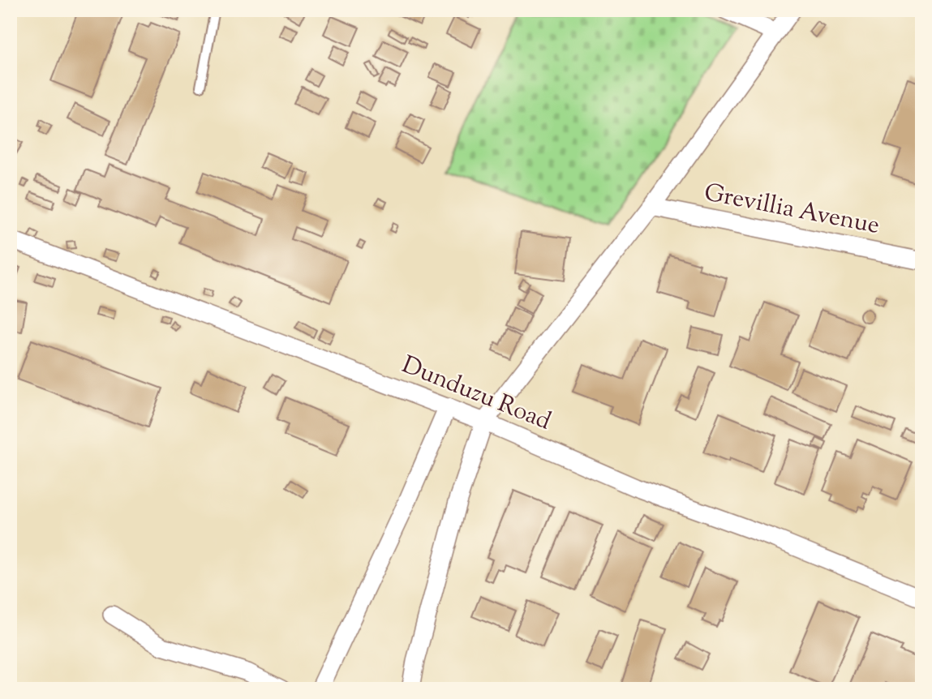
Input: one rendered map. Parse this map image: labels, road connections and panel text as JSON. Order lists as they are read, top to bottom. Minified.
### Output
{"streets":{"street":["Grevillia Avenue","Dunduzu Road"]}}
